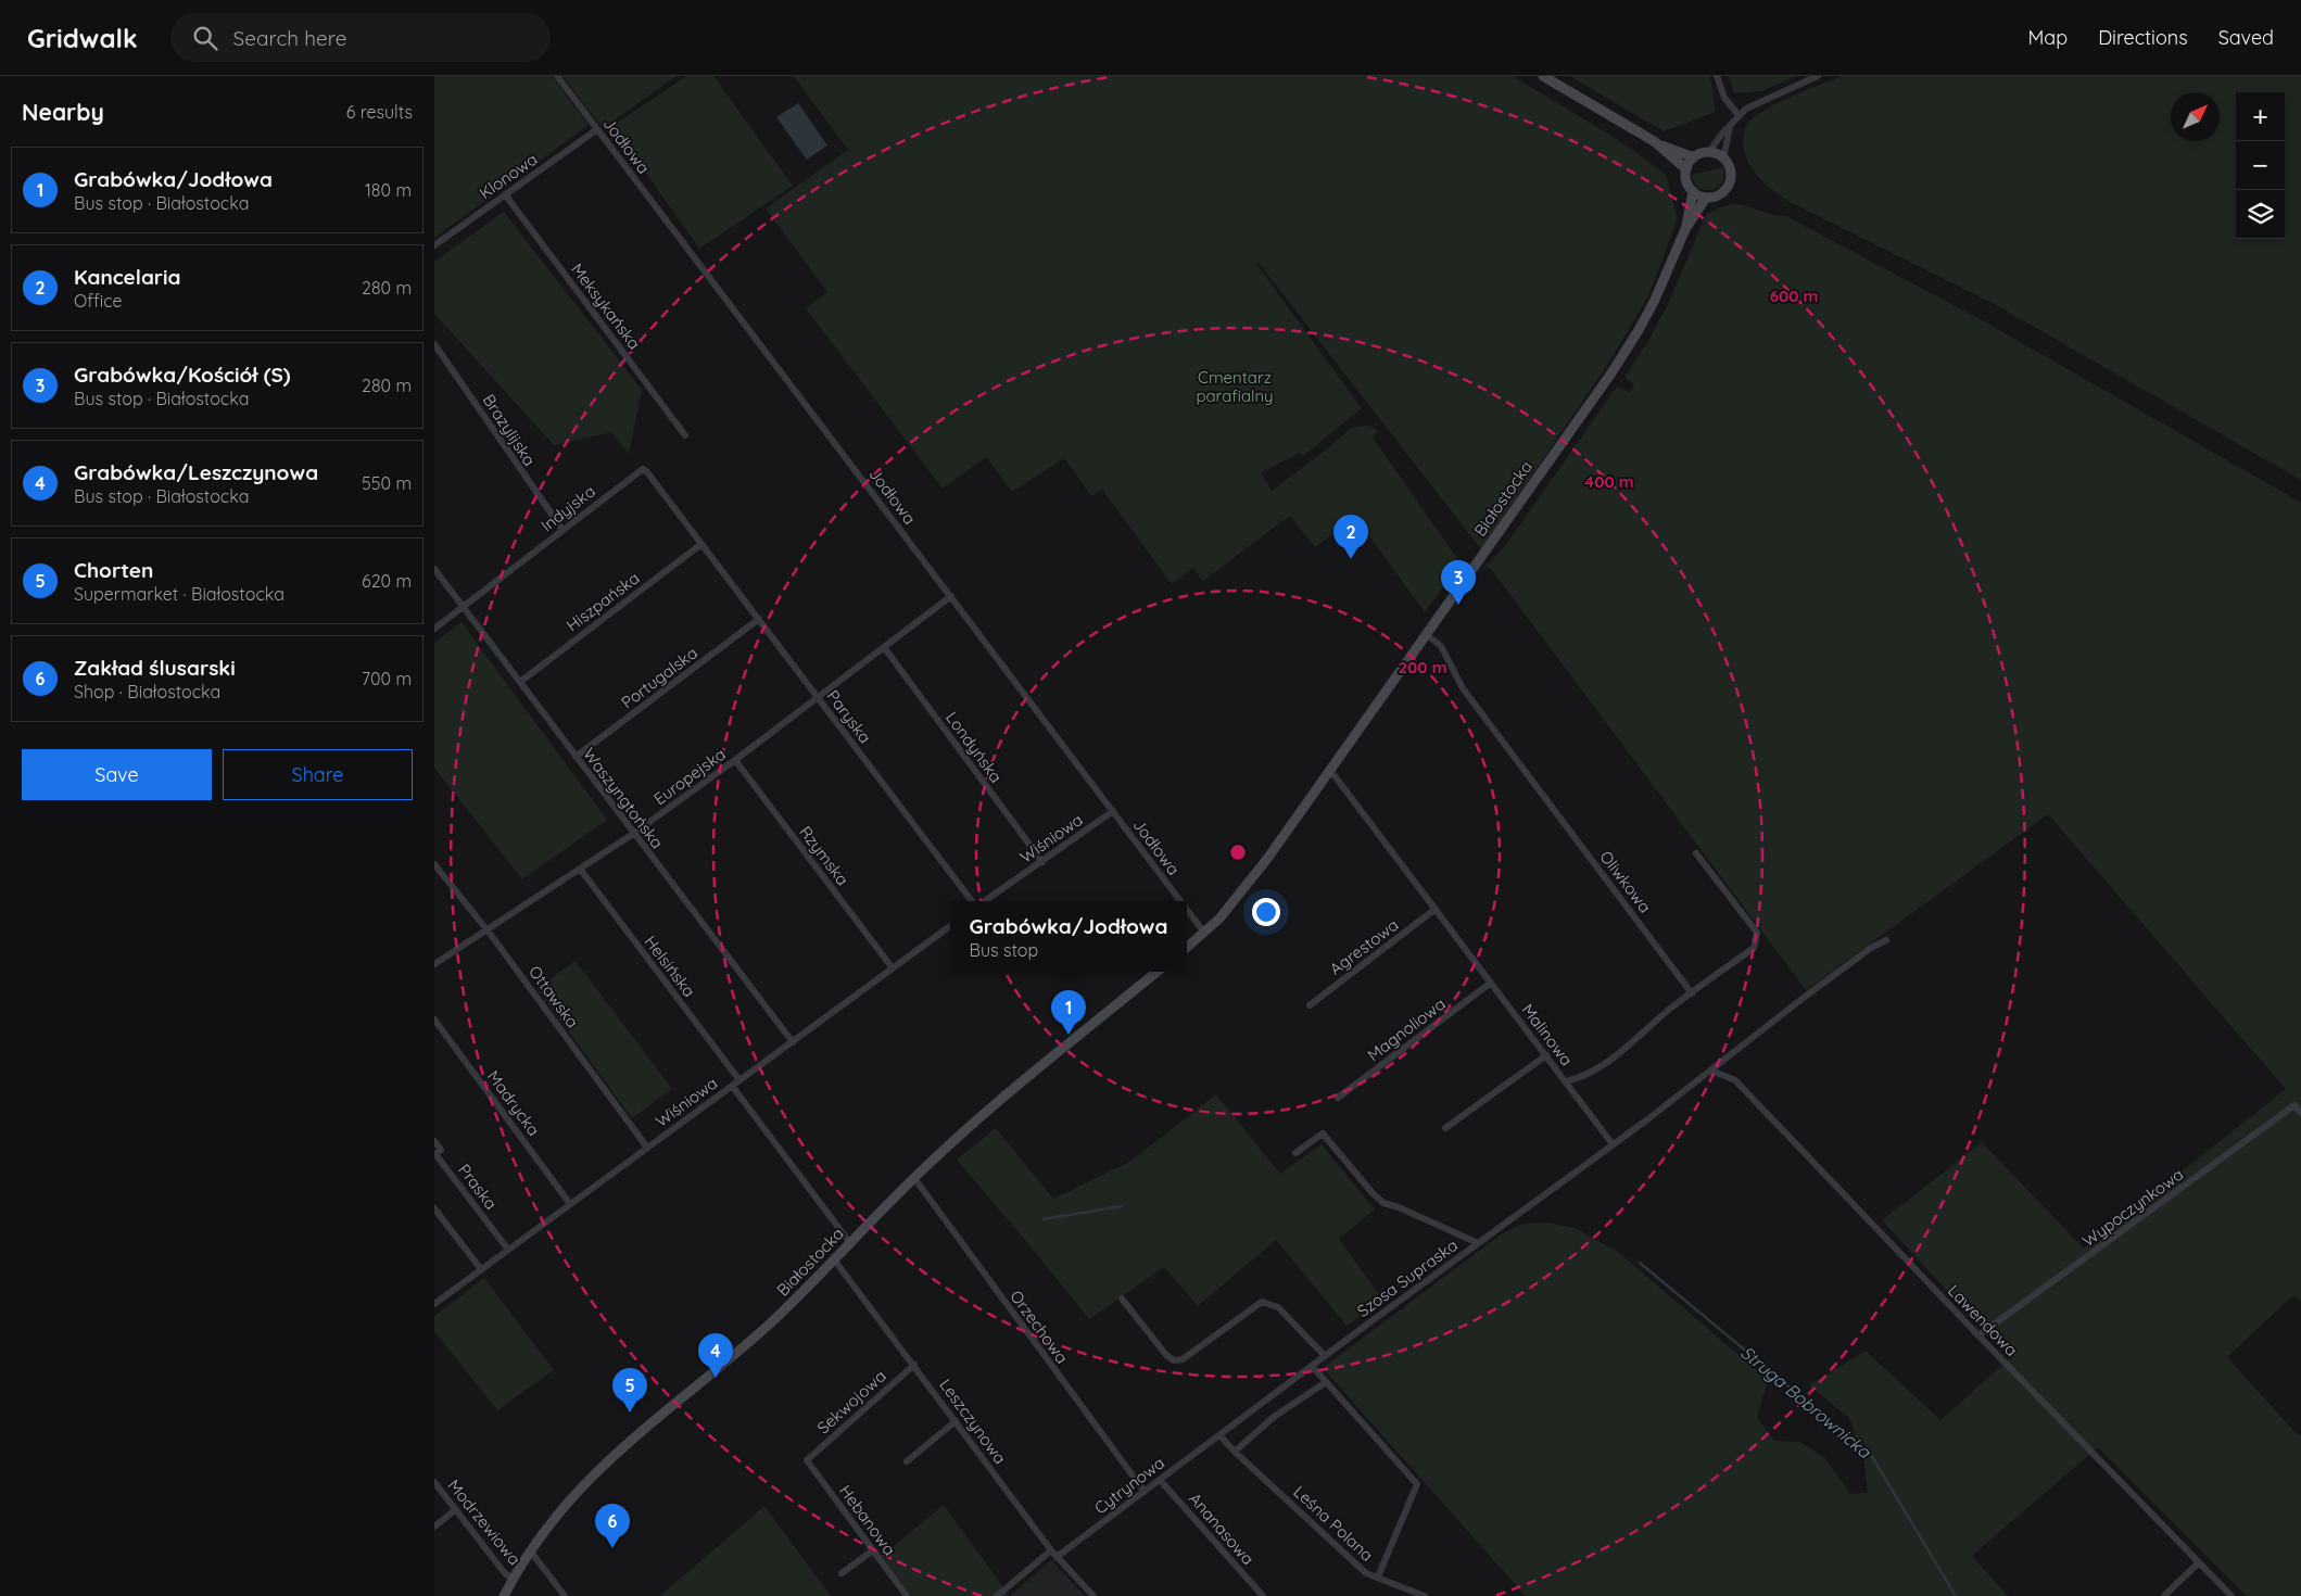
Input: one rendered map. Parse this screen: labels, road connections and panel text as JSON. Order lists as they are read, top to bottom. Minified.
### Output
{"streets":{"street":["Jodłowa","Klonowa","Meksykańska","Brazylijska","Białostocka","Indyjska","Hiszpańska","Portugalska","Paryska","Londyńska","Europejska","Waszyngtońska","Wiśniowa","Rzymska","Oliwkowa","Agrestowa","Helsińska","Ottawska","Magnoliowa","Malinowa","Madrycka","Praska","Wypoczynkowa","Szosa Supraska","Lawendowa","Orzechowa","Sekwojowa","Leszczynowa","Cytrynowa","Hebanowa","Modrzewiowa","Leśna Polana","Ananasowa"]},"crossings":[["Jodłowa","Klonowa"],["Jodłowa","Białostocka"],["Jodłowa","Europejska"],["Jodłowa","Wiśniowa"],["Klonowa","Meksykańska"],["Brazylijska","Indyjska"],["Białostocka","Oliwkowa"],["Białostocka","Malinowa"],["Białostocka","Orzechowa"],["Białostocka","Leszczynowa"],["Białostocka","Modrzewiowa"],["Indyjska","Hiszpańska"],["Indyjska","Paryska"],["Indyjska","Waszyngtońska"],["Hiszpańska","Paryska"],["Hiszpańska","Waszyngtońska"],["Portugalska","Paryska"],["Portugalska","Waszyngtońska"],["Paryska","Europejska"],["Londyńska","Europejska"],["Londyńska","Wiśniowa"],["Europejska","Waszyngtońska"],["Europejska","Rzymska"],["Europejska","Helsińska"],["Europejska","Ottawska"],["Waszyngtońska","Wiśniowa"],["Wiśniowa","Rzymska"],["Wiśniowa","Helsińska"],["Wiśniowa","Ottawska"],["Wiśniowa","Madrycka"],["Wiśniowa","Praska"],["Agrestowa","Malinowa"],["Magnoliowa","Malinowa"],["Malinowa","Szosa Supraska"],["Wypoczynkowa","Lawendowa"],["Szosa Supraska","Cytrynowa"],["Szosa Supraska","Leśna Polana"],["Orzechowa","Cytrynowa"],["Sekwojowa","Leszczynowa"],["Sekwojowa","Hebanowa"],["Leszczynowa","Cytrynowa"],["Cytrynowa","Leśna Polana"],["Cytrynowa","Ananasowa"]],"water":["Struga Bobrownicka"],"parks":["Cmentarz parafialny"],"north":"top right","page":{"header":"Gridwalk","search":"Search here","nav":["Map","Directions","Saved"],"heading":["Nearby","6 results"],"map_buttons":["+","−"],"list":[{"mark":"1","name":"Grabówka/Jodłowa","note":"Bus stop · Białostocka","value":"180 m"},{"mark":"2","name":"Kancelaria","note":"Office","value":"280 m"},{"mark":"3","name":"Grabówka/Kościół (S)","note":"Bus stop · Białostocka","value":"280 m"},{"mark":"4","name":"Grabówka/Leszczynowa","note":"Bus stop · Białostocka","value":"550 m"},{"mark":"5","name":"Chorten","note":"Supermarket · Białostocka","value":"620 m"},{"mark":"6","name":"Zakład ślusarski","note":"Shop · Białostocka","value":"700 m"}],"pins":["2","3","1","4","5","6"],"buttons":["Save","Share"],"popup":["Grabówka/Jodłowa","Bus stop"]},"rings":["600 m","400 m","200 m"]}
